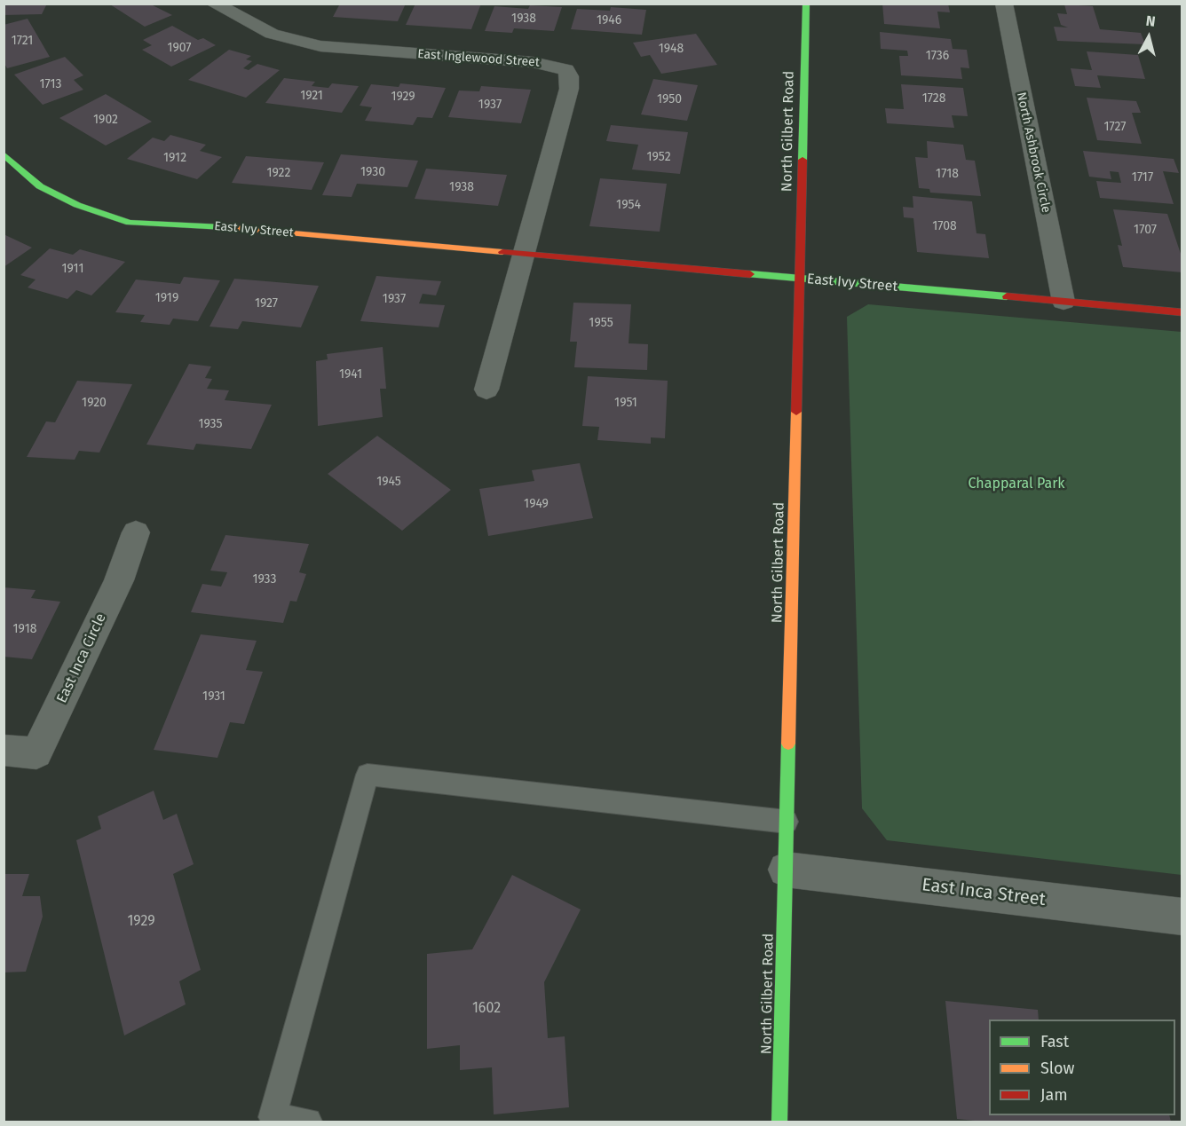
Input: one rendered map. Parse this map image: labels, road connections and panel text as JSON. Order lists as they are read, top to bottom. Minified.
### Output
{"streets":{"main road":["North Gilbert Road","East Ivy Street"],"street":["East Inglewood Street","North Ashbrook Circle","East Inca Circle","East Inca Street"]},"crossings":[["East Inglewood Street","East Ivy Street"],["North Gilbert Road","East Ivy Street"],["North Gilbert Road","East Inca Street"],["North Ashbrook Circle","East Ivy Street"]],"parks":["Chapparal Park"],"house_numbers":["1938","1946","1721","1907","1948","1736","1713","1921","1929","1728","1950","1937","1902","1727","1952","1912","1930","1922","1718","1717","1938","1954","1708","1707","1911","1919","1937","1927","1955","1941","1920","1951","1935","1945","1949","1933","1918","1931","1929","1602"],"legend":["Fast","Slow","Jam"],"north":"top"}
